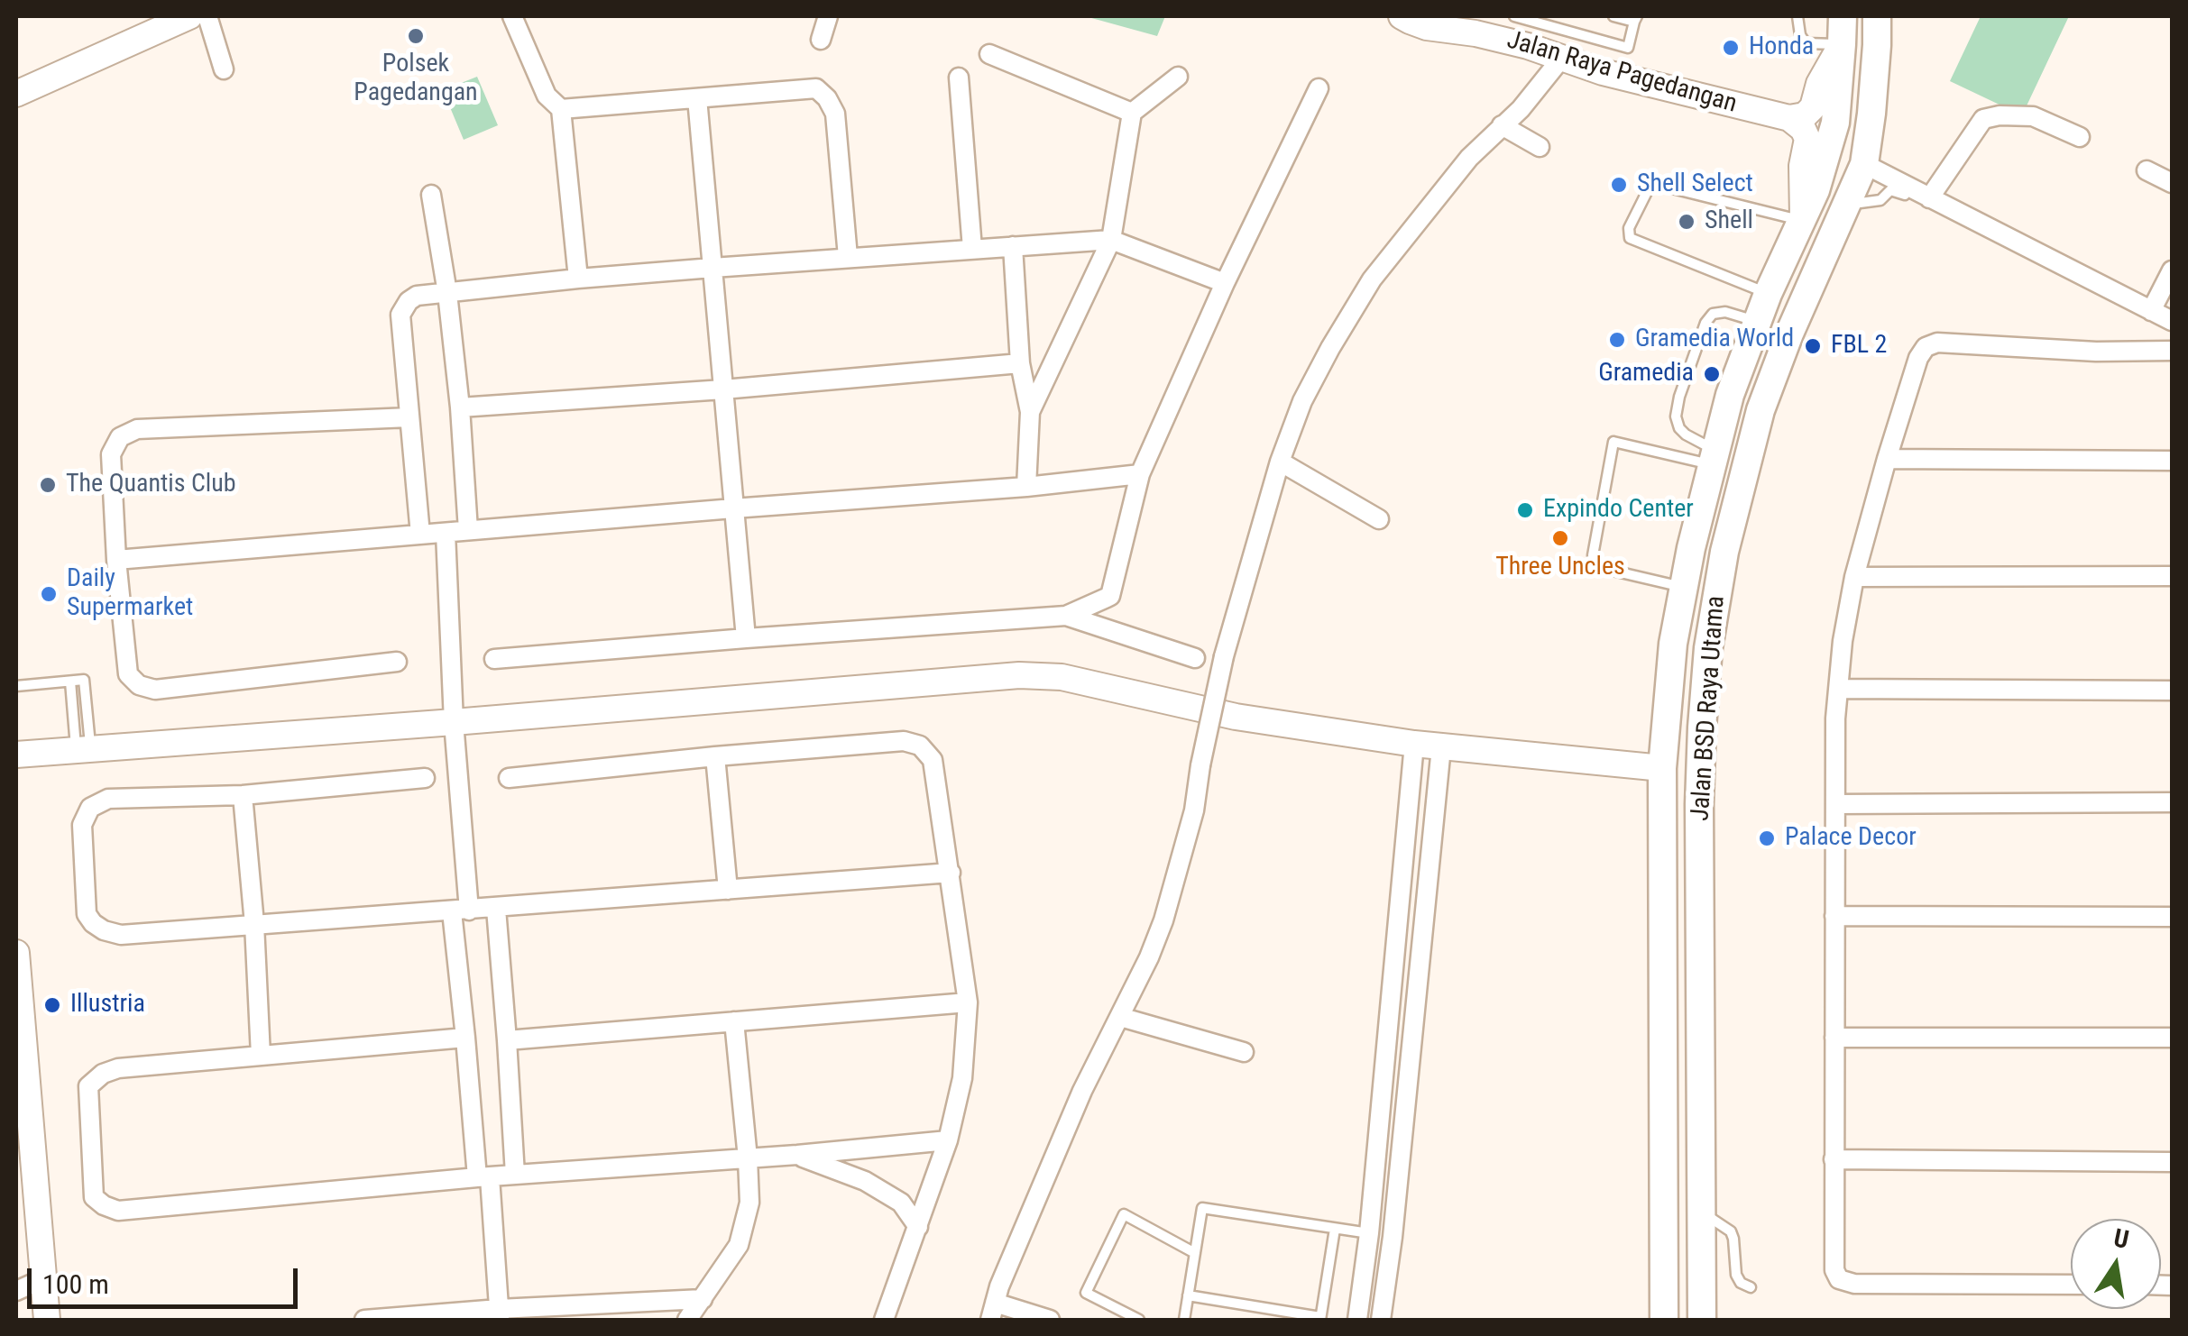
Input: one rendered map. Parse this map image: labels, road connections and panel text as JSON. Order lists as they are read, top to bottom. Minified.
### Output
{"streets":{"main road":["Jalan BSD Raya Utama"],"street":["Jalan Raya Pagedangan"]},"places":["Polsek Pagedangan","Honda","Shell Select","Shell","Gramedia World","FBL 2","Gramedia","The Quantis Club","Expindo Center","Three Uncles","Daily Supermarket","Palace Decor","Illustria"],"scale_bar":"100 m","north":"top"}
